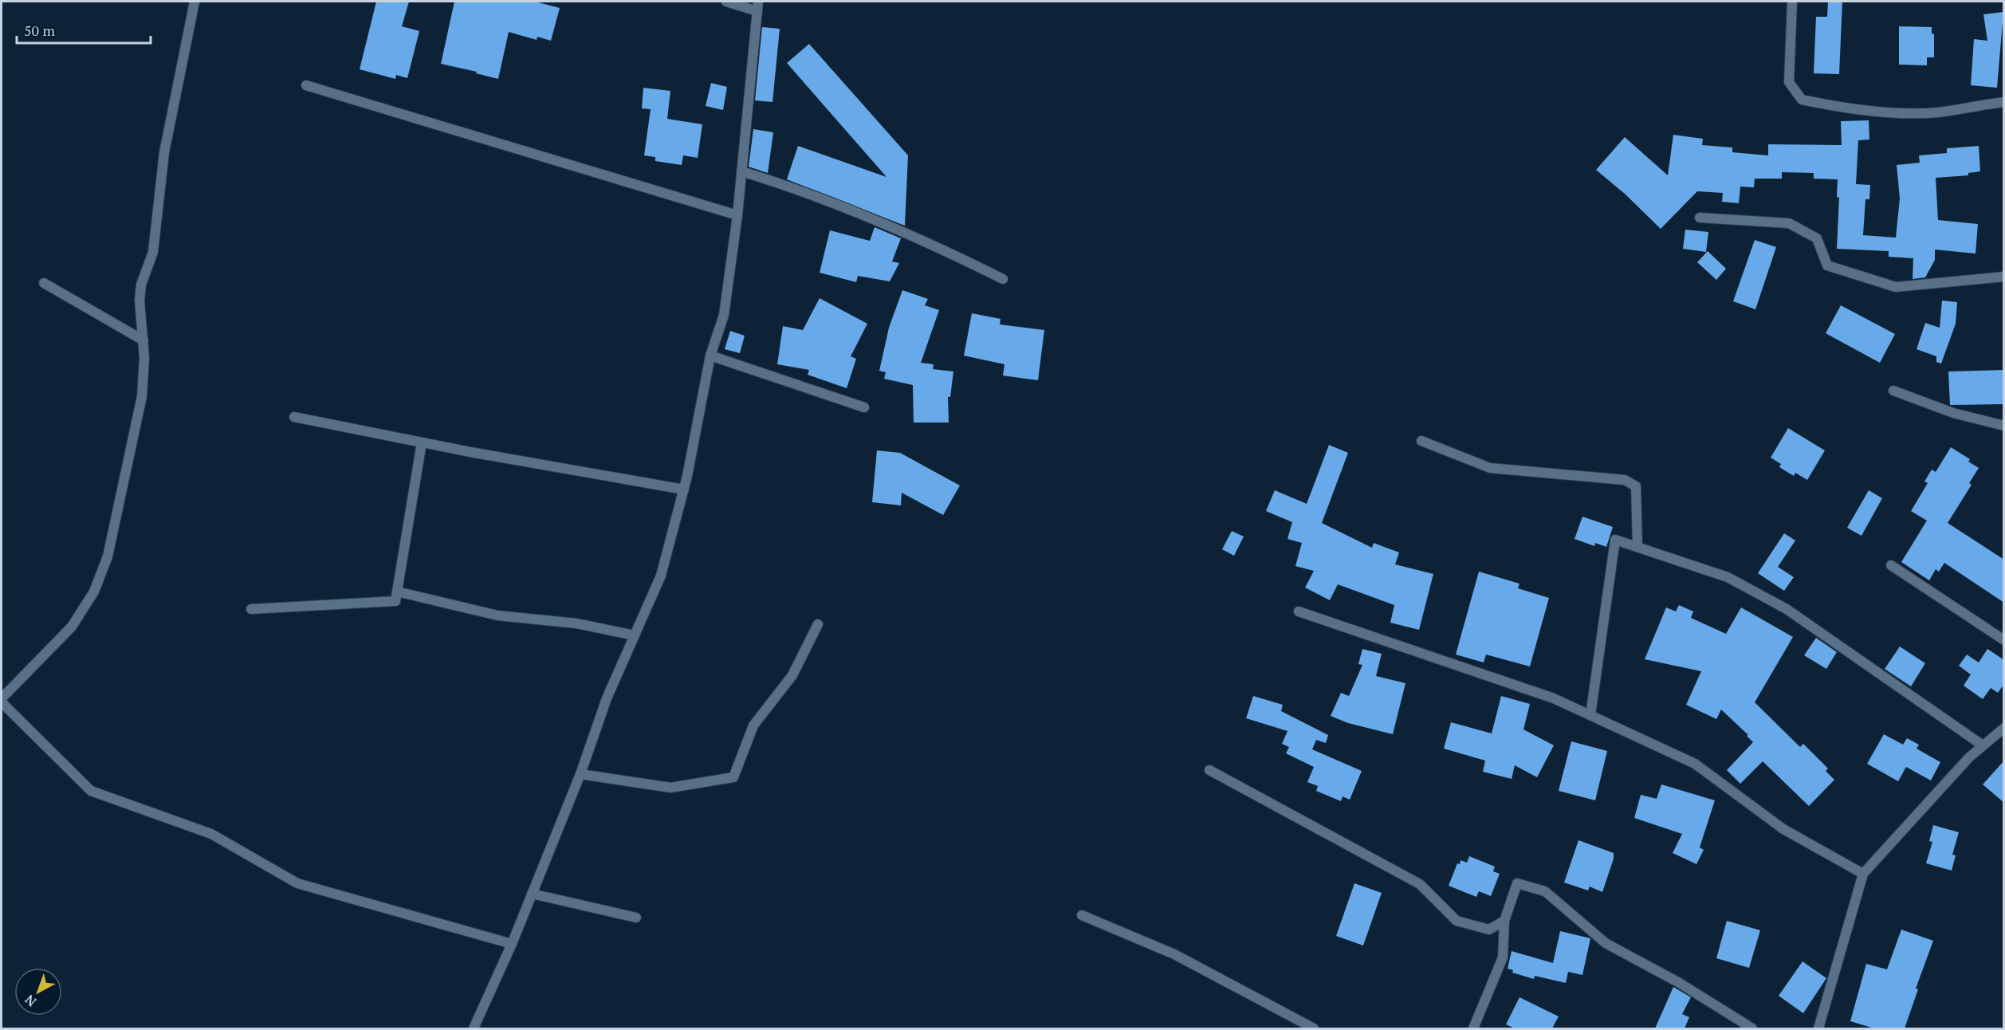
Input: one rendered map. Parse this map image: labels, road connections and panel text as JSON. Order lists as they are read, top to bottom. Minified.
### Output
{"scale_bar":"50 m","north":"bottom left"}
